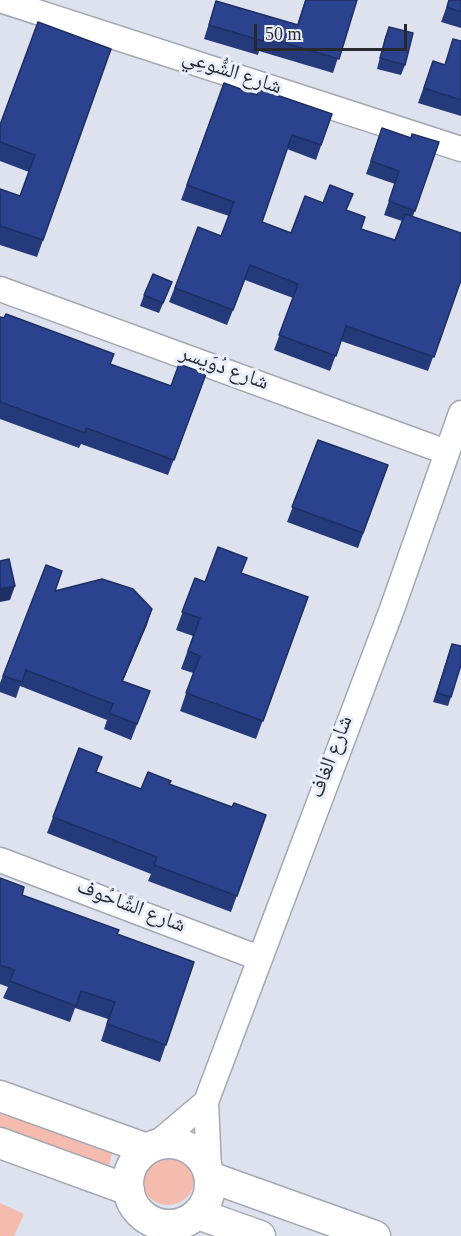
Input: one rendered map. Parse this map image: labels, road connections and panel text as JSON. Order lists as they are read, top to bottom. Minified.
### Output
{"streets":{"street":["شارع الشُّوعِي","شارع دُوَيسر","شارع الغاف","شارع الشَّاحُوف"]},"crossings":[["شارع دُوَيسر","شارع الغاف"],["شارع الغاف","شارع الشَّاحُوف"]],"scale_bar":"50 m"}
